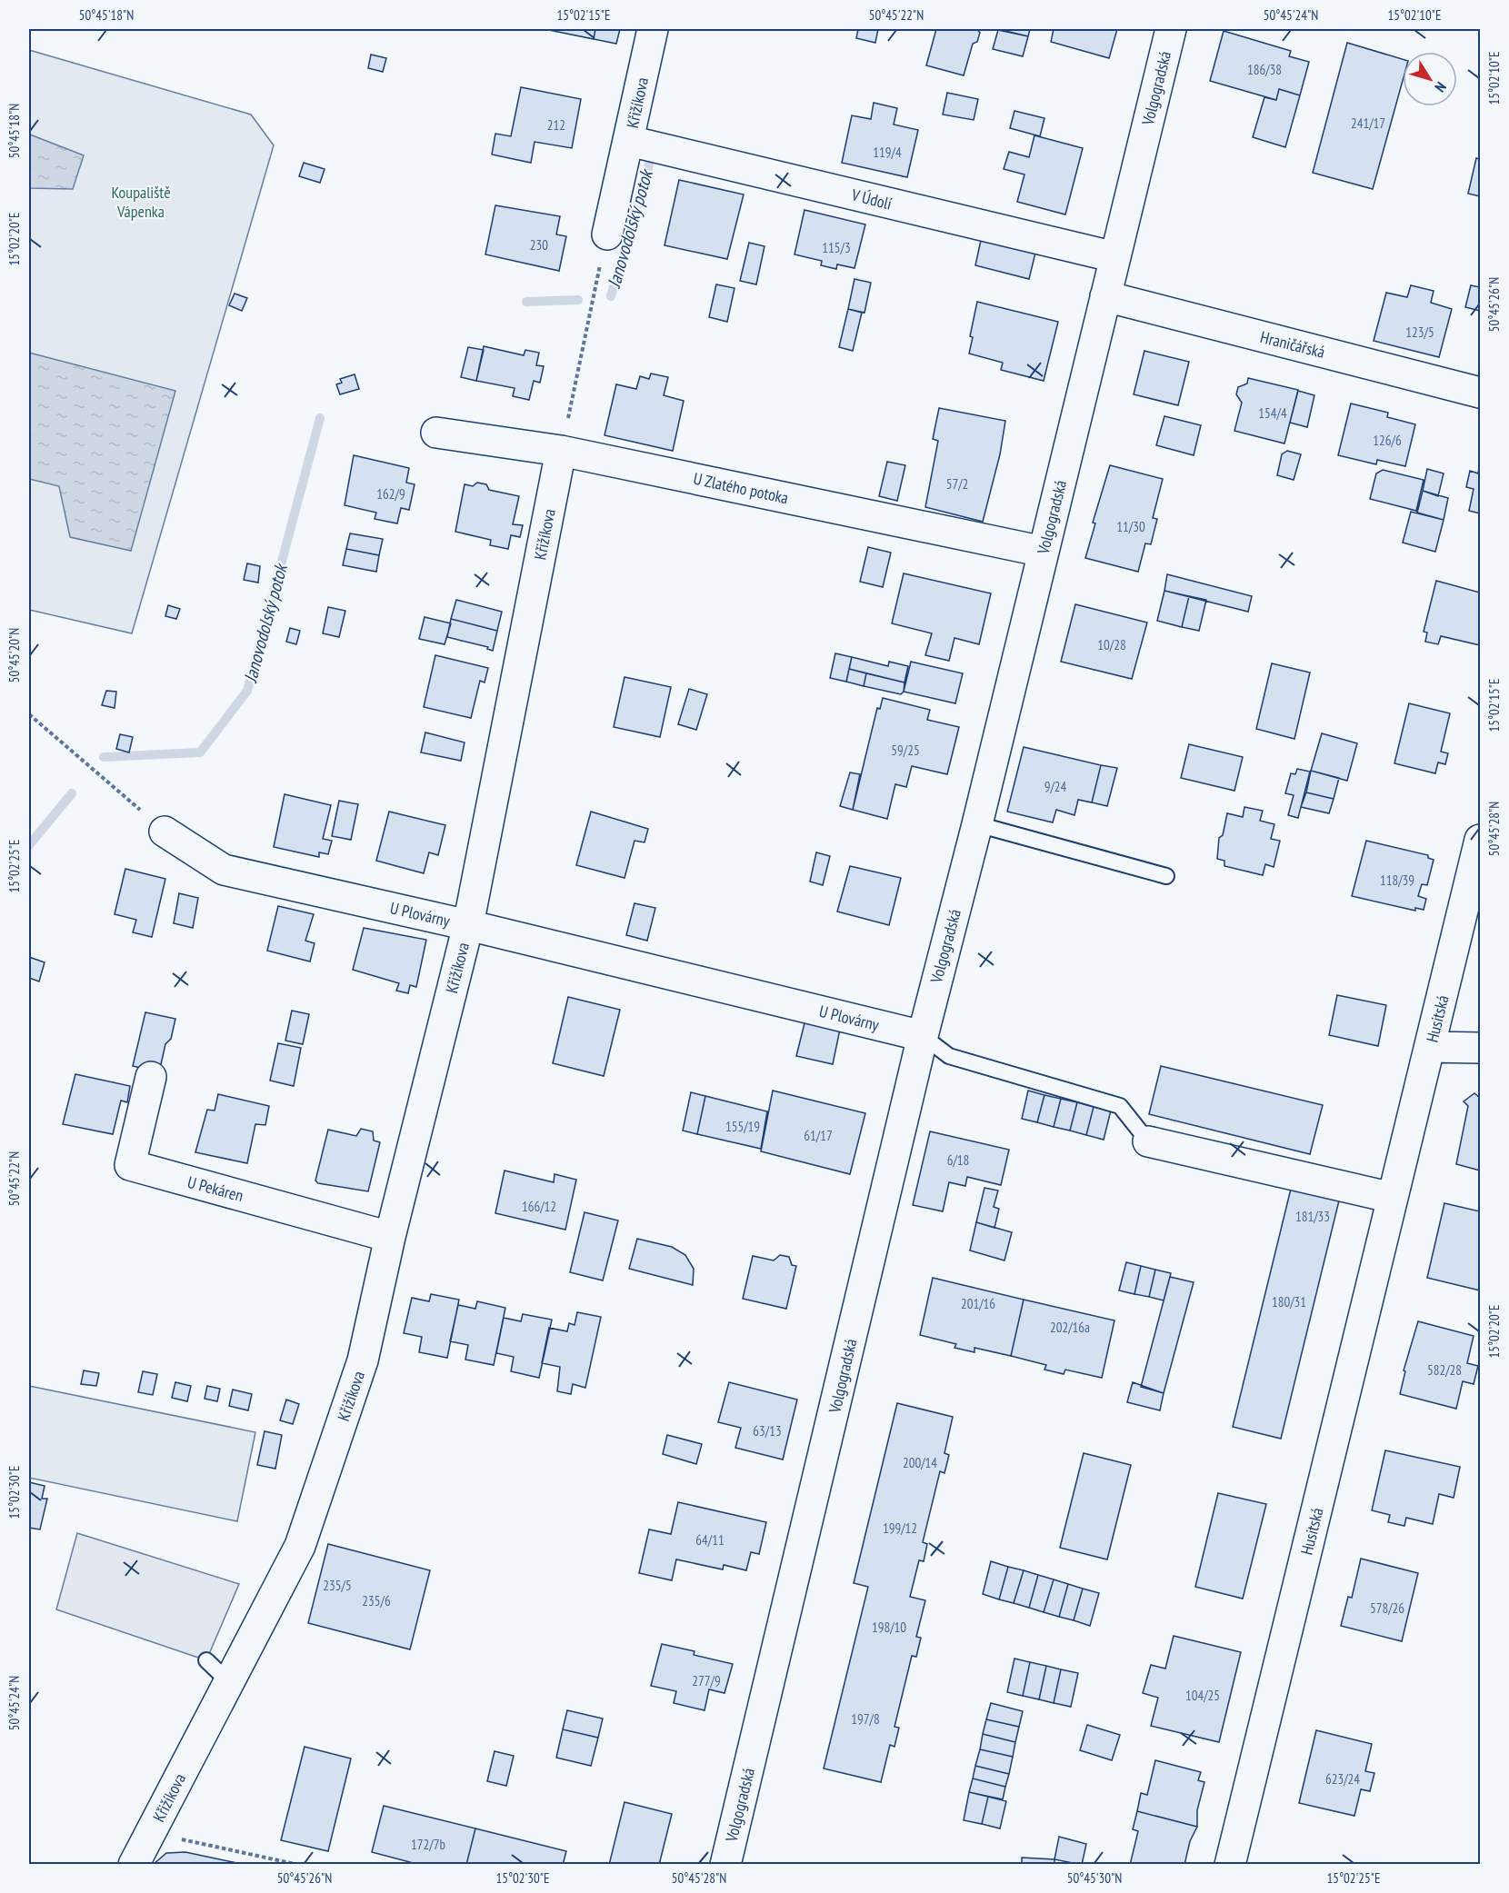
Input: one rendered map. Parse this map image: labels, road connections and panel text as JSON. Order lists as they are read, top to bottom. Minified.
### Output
{"streets":{"street":["Volgogradská","Křižíkova","V Údolí","Hraničářská","U Zlatého potoka","U Plovárny","Husitská","U Pekáren"]},"crossings":[["Volgogradská","V Údolí"],["Volgogradská","Hraničářská"],["Volgogradská","U Zlatého potoka"],["Volgogradská","U Plovárny"],["Křižíkova","V Údolí"],["Křižíkova","U Zlatého potoka"],["Křižíkova","U Plovárny"],["Křižíkova","U Pekáren"]],"water":["Janovodolský potok"],"parks":["Koupaliště Vápenka"],"house_numbers":["186/38","241/17","212","119/4","230","115/3","123/5","154/4","126/6","57/2","162/9","11/30","10/28","59/25","9/24","118/39","155/19","61/17","6/18","166/12","181/33","180/31","201/16","202/16a","582/28","63/13","200/14","199/12","64/11","235/5","235/6","578/26","198/10","277/9","104/25","197/8","623/24","172/7b"],"north":"bottom right","coordinates":["50°45'18\"N","15°02'15\"E","50°45'22\"N","50°45'24\"N","15°02'10\"E","15°02'20\"E","50°45'26\"N","50°45'20\"N","50°45'28\"N","15°02'25\"E","15°02'30\"E","50°45'30\"N"]}
